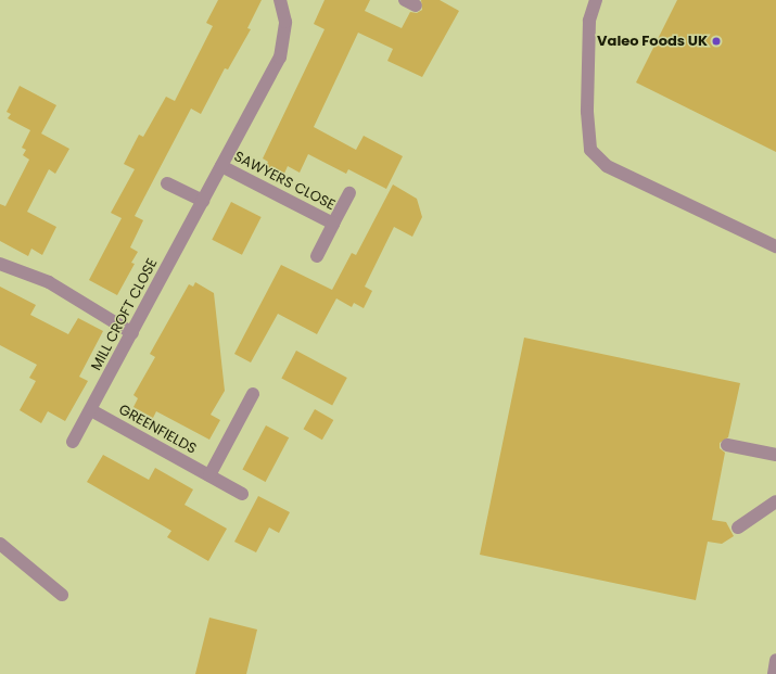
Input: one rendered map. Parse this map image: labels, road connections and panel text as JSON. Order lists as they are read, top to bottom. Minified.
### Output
{"streets":{"street":["SAWYERS CLOSE","MILL CROFT CLOSE","GREENFIELDS"]},"crossings":[["SAWYERS CLOSE","MILL CROFT CLOSE"],["MILL CROFT CLOSE","GREENFIELDS"]],"places":["Valeo Foods UK"]}
